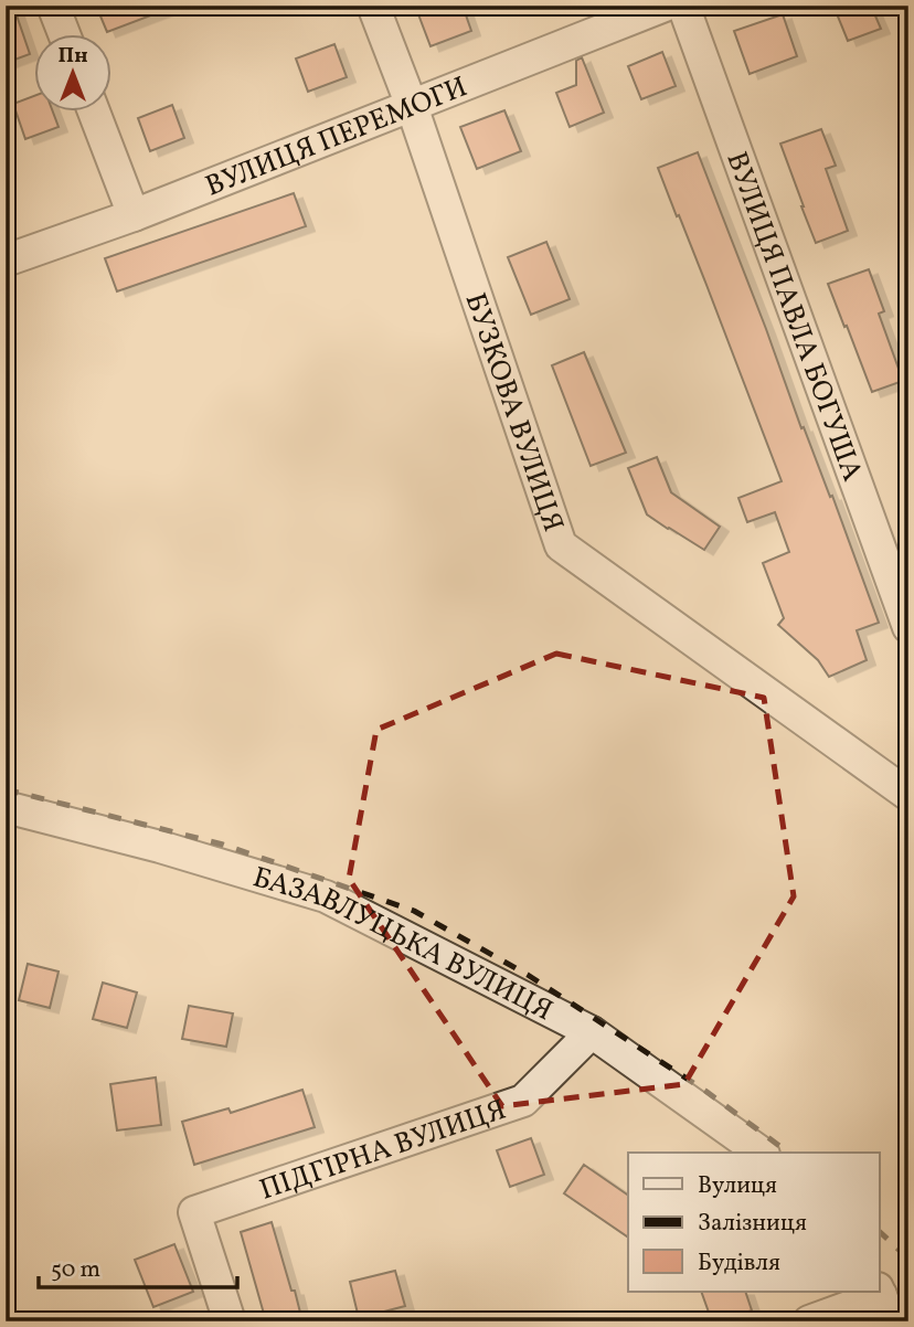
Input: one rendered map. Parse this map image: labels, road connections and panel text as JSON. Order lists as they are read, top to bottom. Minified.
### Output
{"streets":{"street":["ВУЛИЦЯ ПЕРЕМОГИ","ВУЛИЦЯ ПАВЛА БОГУША","БУЗКОВА ВУЛИЦЯ","БАЗАВЛУЦЬКА ВУЛИЦЯ","ПІДГІРНА ВУЛИЦЯ"]},"crossings":[["ВУЛИЦЯ ПЕРЕМОГИ","БУЗКОВА ВУЛИЦЯ"],["БАЗАВЛУЦЬКА ВУЛИЦЯ","ПІДГІРНА ВУЛИЦЯ"]],"legend":["Вулиця","Залізниця","Будівля"],"scale_bar":"50 m","north":"top"}
